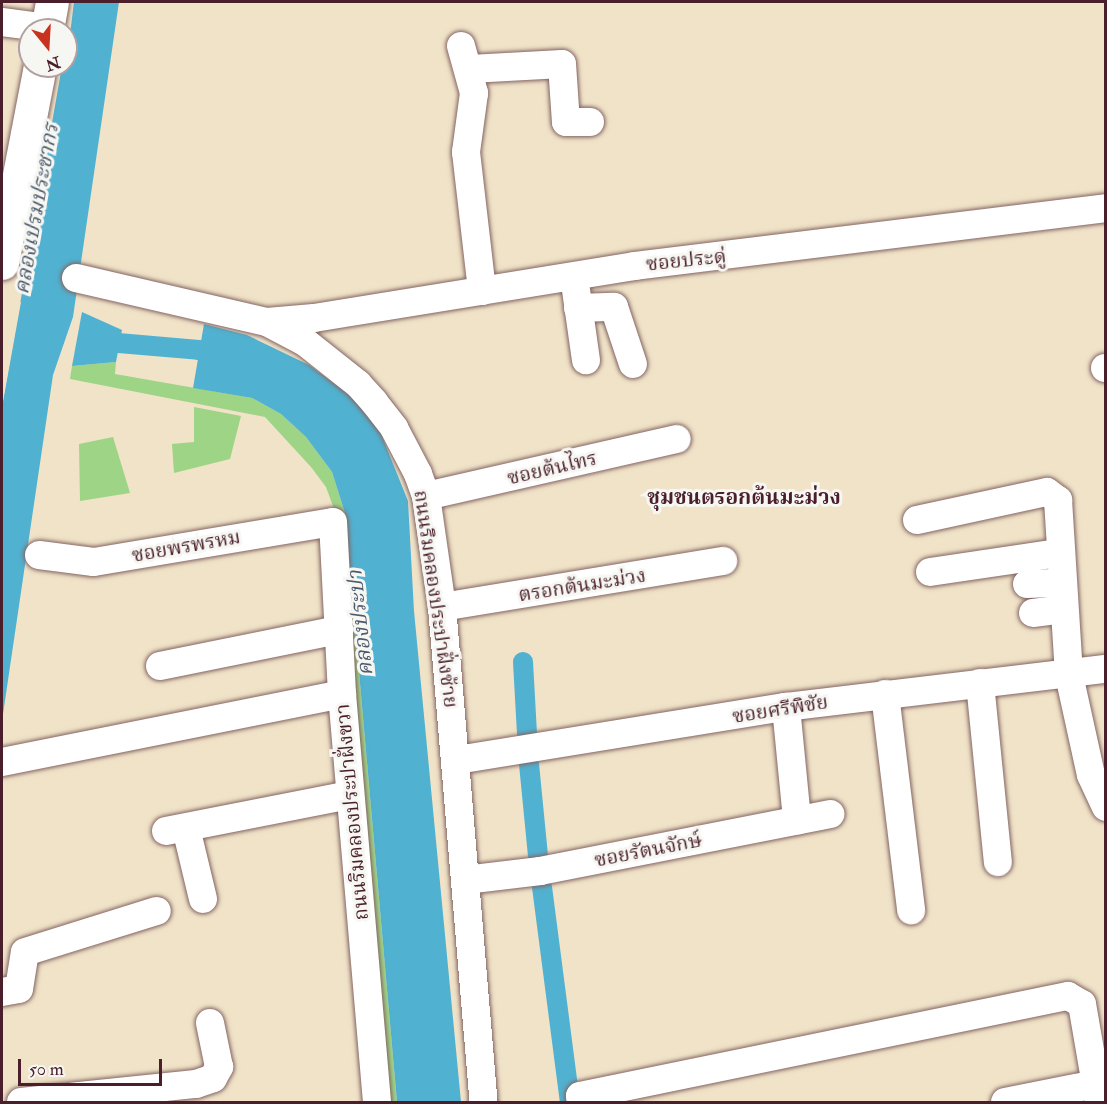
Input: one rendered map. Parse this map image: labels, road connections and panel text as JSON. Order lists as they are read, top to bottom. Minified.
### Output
{"streets":{"street":["ซอยประดู่","ซอยต้นไทร","ซอยพรพรหม","ตรอกต้นมะม่วง","ถนนริมคลองประปาฝั่งซ้าย","ซอยศรีพิชัย","ถนนริมคลองประปาฝั่งขวา","ซอยรัตนจักษ์"]},"crossings":[["ซอยประดู่","ถนนริมคลองประปาฝั่งซ้าย"],["ซอยต้นไทร","ถนนริมคลองประปาฝั่งซ้าย"],["ซอยพรพรหม","ถนนริมคลองประปาฝั่งขวา"],["ตรอกต้นมะม่วง","ถนนริมคลองประปาฝั่งซ้าย"],["ถนนริมคลองประปาฝั่งซ้าย","ซอยศรีพิชัย"],["ถนนริมคลองประปาฝั่งซ้าย","ซอยรัตนจักษ์"]],"districts":["ชุมชนตรอกต้นมะม่วง"],"water":["คลองเปรมประชากร","คลองประปา"],"scale_bar":"50 m","north":"bottom"}
